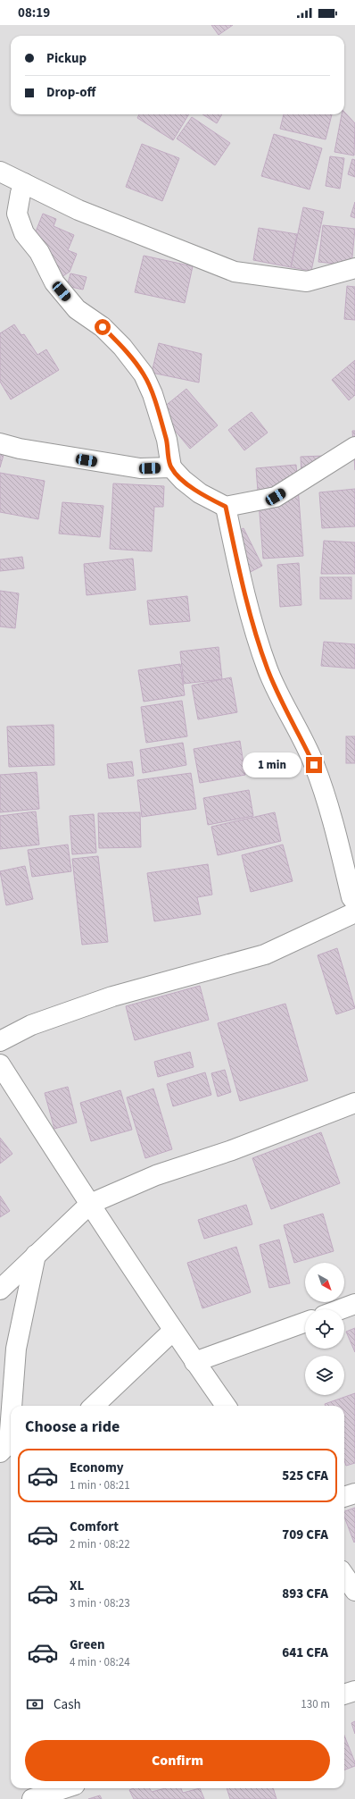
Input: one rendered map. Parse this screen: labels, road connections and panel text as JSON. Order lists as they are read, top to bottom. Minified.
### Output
{"north":"bottom right","page":{"status":"08:19","banner":["Pickup","Drop-off"],"bubble":"1 min","heading":"Choose a ride","list":[{"name":"Economy","note":"1 min · 08:21","value":"525 CFA"},{"name":"Comfort","note":"2 min · 08:22","value":"709 CFA"},{"name":"XL","note":"3 min · 08:23","value":"893 CFA"},{"name":"Green","note":"4 min · 08:24","value":"641 CFA"}],"pay":["Cash","130 m"],"buttons":"Confirm"}}
